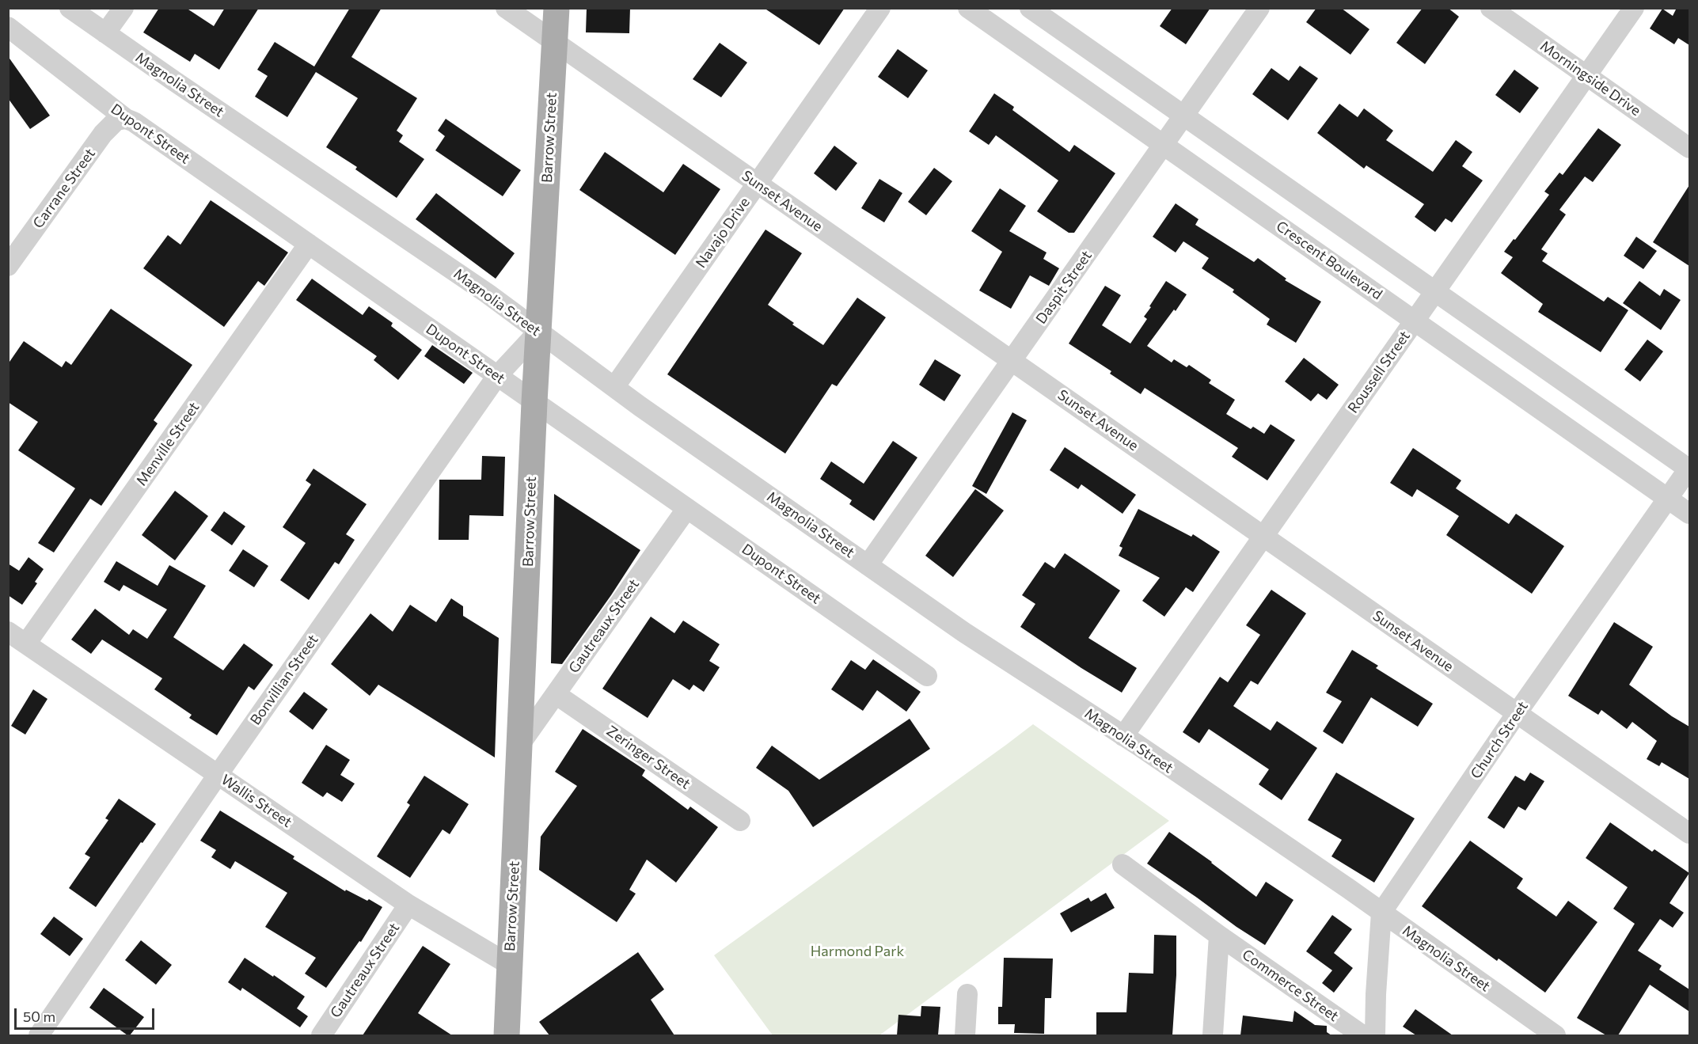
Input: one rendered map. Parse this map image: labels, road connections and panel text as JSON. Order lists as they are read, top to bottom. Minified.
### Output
{"streets":{"main road":["Barrow Street"],"street":["Morningside Drive","Magnolia Street","Dupont Street","Carrane Street","Sunset Avenue","Navajo Drive","Crescent Boulevard","Daspit Street","Roussell Street","Menville Street","Gautreaux Street","Bonvillian Street","Church Street","Zeringer Street","Wallis Street","Commerce Street"]},"crossings":[["Morningside Drive","Roussell Street"],["Magnolia Street","Barrow Street"],["Magnolia Street","Navajo Drive"],["Magnolia Street","Daspit Street"],["Magnolia Street","Roussell Street"],["Magnolia Street","Bonvillian Street"],["Magnolia Street","Church Street"],["Dupont Street","Barrow Street"],["Dupont Street","Carrane Street"],["Dupont Street","Menville Street"],["Dupont Street","Gautreaux Street"],["Dupont Street","Bonvillian Street"],["Barrow Street","Sunset Avenue"],["Barrow Street","Gautreaux Street"],["Barrow Street","Bonvillian Street"],["Barrow Street","Wallis Street"],["Sunset Avenue","Navajo Drive"],["Sunset Avenue","Daspit Street"],["Sunset Avenue","Roussell Street"],["Sunset Avenue","Church Street"],["Crescent Boulevard","Daspit Street"],["Crescent Boulevard","Roussell Street"],["Crescent Boulevard","Church Street"],["Menville Street","Wallis Street"],["Gautreaux Street","Zeringer Street"],["Gautreaux Street","Wallis Street"],["Bonvillian Street","Wallis Street"]],"parks":["Harmond Park"],"scale_bar":"50 m"}
